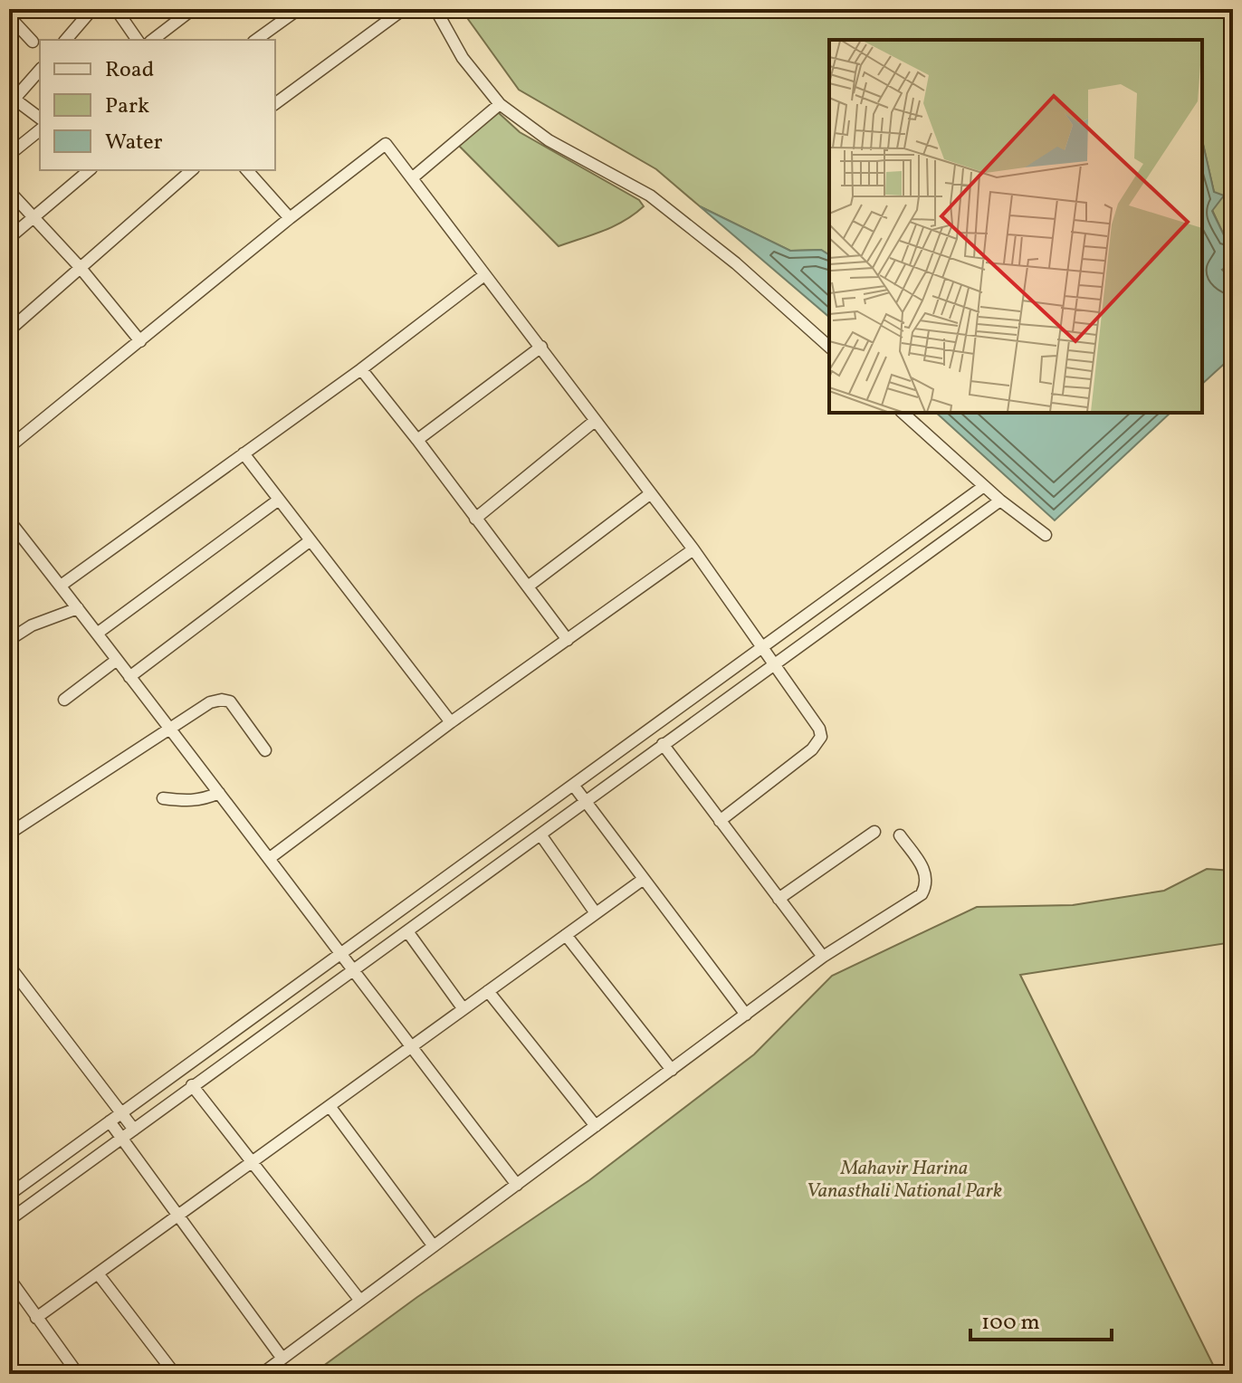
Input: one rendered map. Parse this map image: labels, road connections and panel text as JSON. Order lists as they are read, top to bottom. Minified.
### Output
{"parks":["Mahavir Harina Vanasthali National Park"],"legend":["Road","Park","Water"],"scale_bar":"100 m"}
